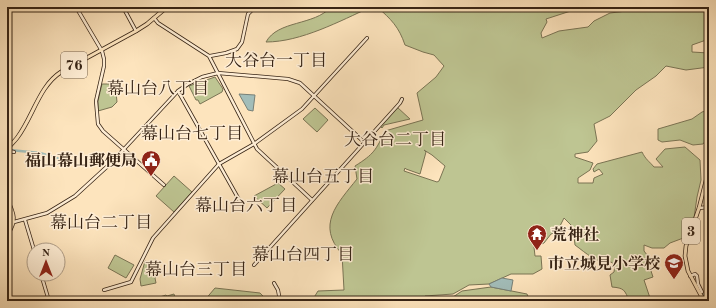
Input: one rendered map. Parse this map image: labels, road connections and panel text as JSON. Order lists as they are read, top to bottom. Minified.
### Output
{"streets":{"main road":["76","3"]},"districts":["大谷台一丁目","幕山台八丁目","幕山台七丁目","大谷台二丁目","幕山台五丁目","幕山台六丁目","幕山台二丁目","幕山台四丁目","幕山台三丁目"],"places":{"public building":["福山幕山郵便局"],"temple":["荒神社"],"school or university":["市立城見小学校"]},"north":"top"}
